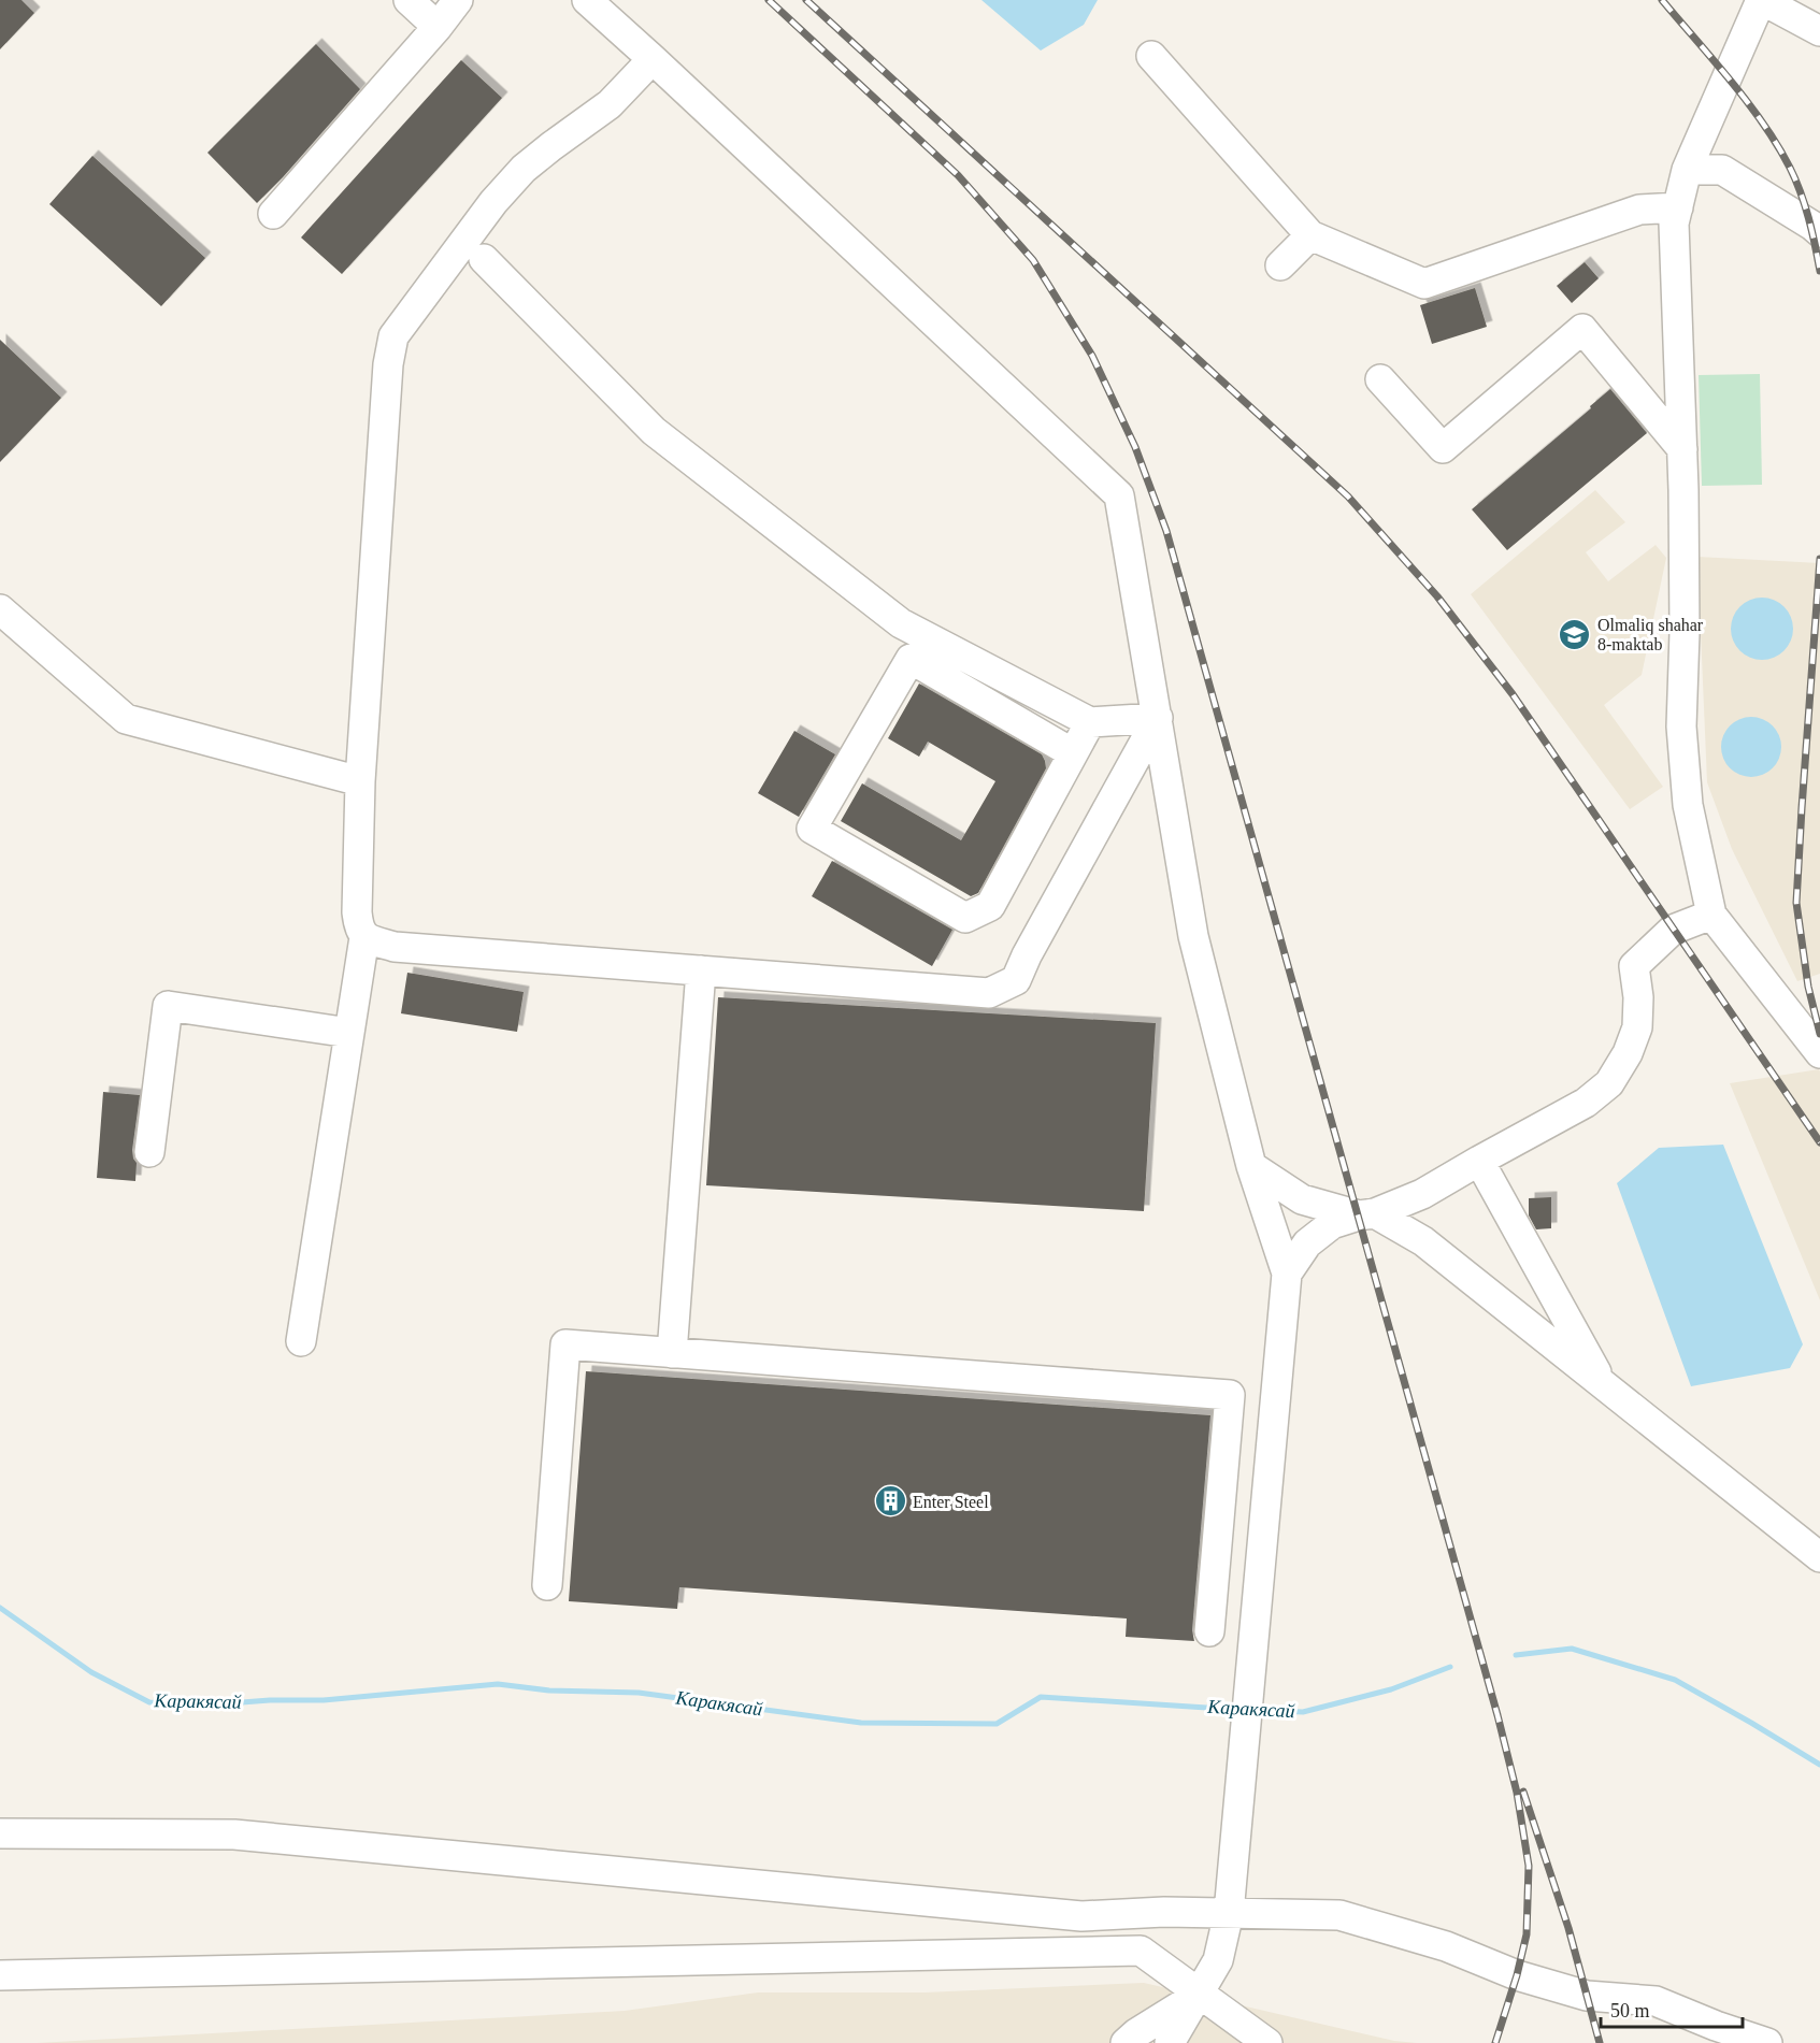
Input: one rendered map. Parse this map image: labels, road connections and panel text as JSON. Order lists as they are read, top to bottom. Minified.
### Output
{"water":["Каракясай"],"places":{"school or university":["Olmaliq shahar 8-maktab"],"building":["Enter Steel"]},"scale_bar":"50 m"}
